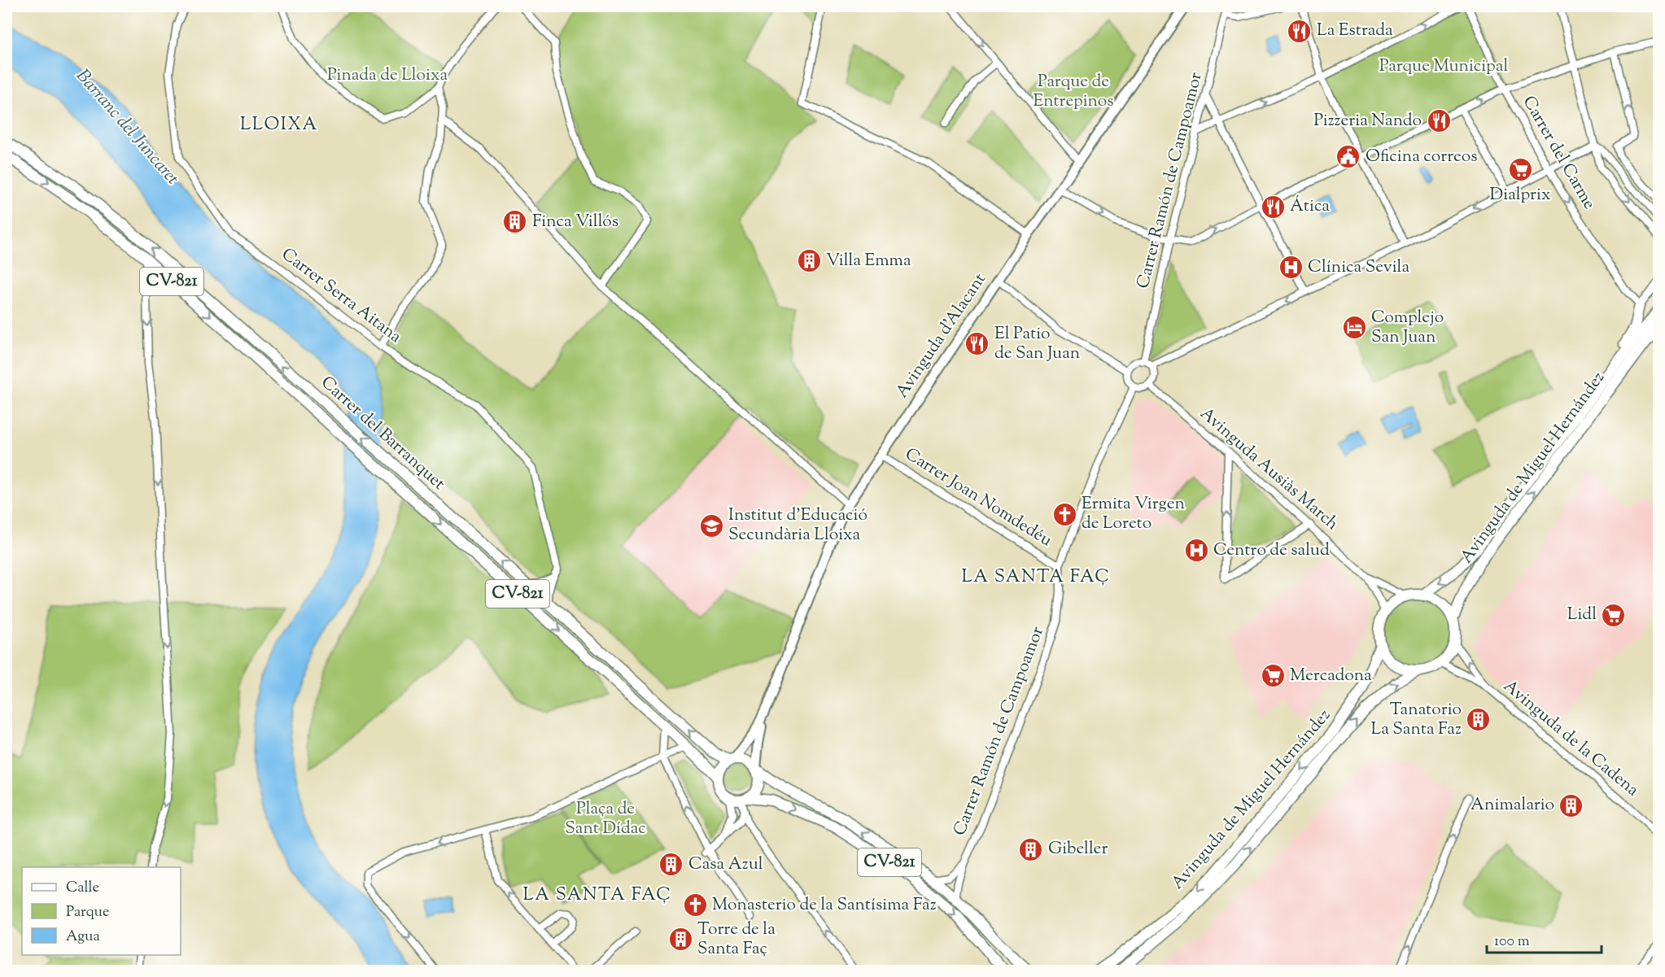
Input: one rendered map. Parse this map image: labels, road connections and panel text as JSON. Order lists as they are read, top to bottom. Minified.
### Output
{"streets":{"main road":["CV-821","Carrer del Barranquet","Avinguda de Miguel Hernández"],"street":["Carrer del Carme","Carrer Ramón de Campoamor","Carrer Serra Aitana","Avinguda d'Alacant","Avinguda Ausiàs March","Carrer Joan Nomdedéu","Avinguda de la Cadena"]},"crossings":[["Carrer Ramón de Campoamor","CV-821"],["Carrer Ramón de Campoamor","Avinguda Ausiàs March"],["Carrer Ramón de Campoamor","Carrer Joan Nomdedéu"],["CV-821","Avinguda d'Alacant"],["CV-821","Carrer del Barranquet"],["Carrer Serra Aitana","Carrer del Barranquet"],["Avinguda d'Alacant","Carrer del Barranquet"],["Avinguda d'Alacant","Carrer Joan Nomdedéu"],["Avinguda de Miguel Hernández","Avinguda Ausiàs March"],["Avinguda de Miguel Hernández","Avinguda de la Cadena"],["Avinguda Ausiàs March","Avinguda de la Cadena"]],"districts":["LLOIXA","LA SANTA FAÇ","LA SANTA FAÇ"],"water":["Barranc del Juncaret"],"parks":["Parque Municipal","Pinada de Lloixa","Parque de Entrepinos","Plaça de Sant Dídac"],"places":{"restaurant":["La Estrada","Pizzeria Nando","Ática","El Patio de San Juan"],"public building":["Oficina correos"],"supermarket":["Dialprix","Lidl","Mercadona"],"building":["Finca Villós","Villa Emma","Tanatorio La Santa Faz","Animalario","Gibeller","Casa Azul","Torre de la Santa Faç"],"hospital":["Clínica Sevila","Centro de salud"],"hotel":["Complejo San Juan"],"church":["Ermita Virgen de Loreto","Monasterio de la Santísima Faz"],"school or university":["Institut d'Educació Secundària Lloixa"]},"legend":["Calle","Parque","Agua"],"scale_bar":"100 m"}
